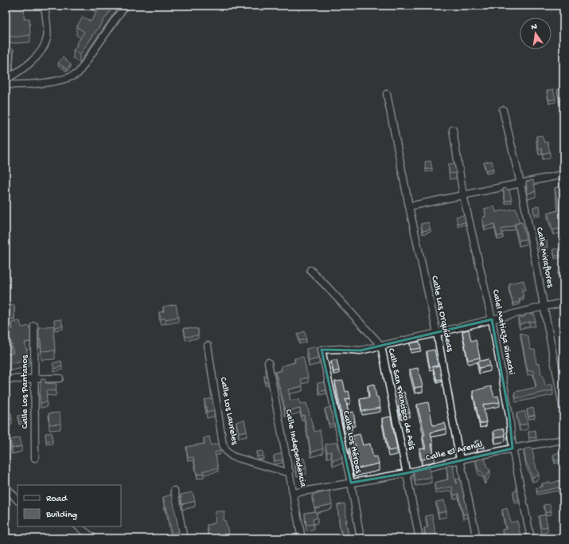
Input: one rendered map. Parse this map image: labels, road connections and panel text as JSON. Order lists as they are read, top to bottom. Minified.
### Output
{"streets":{"street":["Calle Miraflores","Calle Las Orquídeas","Calel Matiaza Rimachi","Calle Los Pantanos","Calle San Francisco de Asís","Calle Los Laureles","Calle Los Héroes","Calle Independencia","Calle El Arenal"]},"crossings":[["Calle Las Orquídeas","Calle El Arenal"],["Calel Matiaza Rimachi","Calle El Arenal"],["Calle San Francisco de Asís","Calle Los Héroes"],["Calle San Francisco de Asís","Calle El Arenal"],["Calle Los Laureles","Calle Independencia"],["Calle Los Héroes","Calle El Arenal"],["Calle Independencia","Calle El Arenal"]],"legend":["Road","Building"],"north":"top"}
